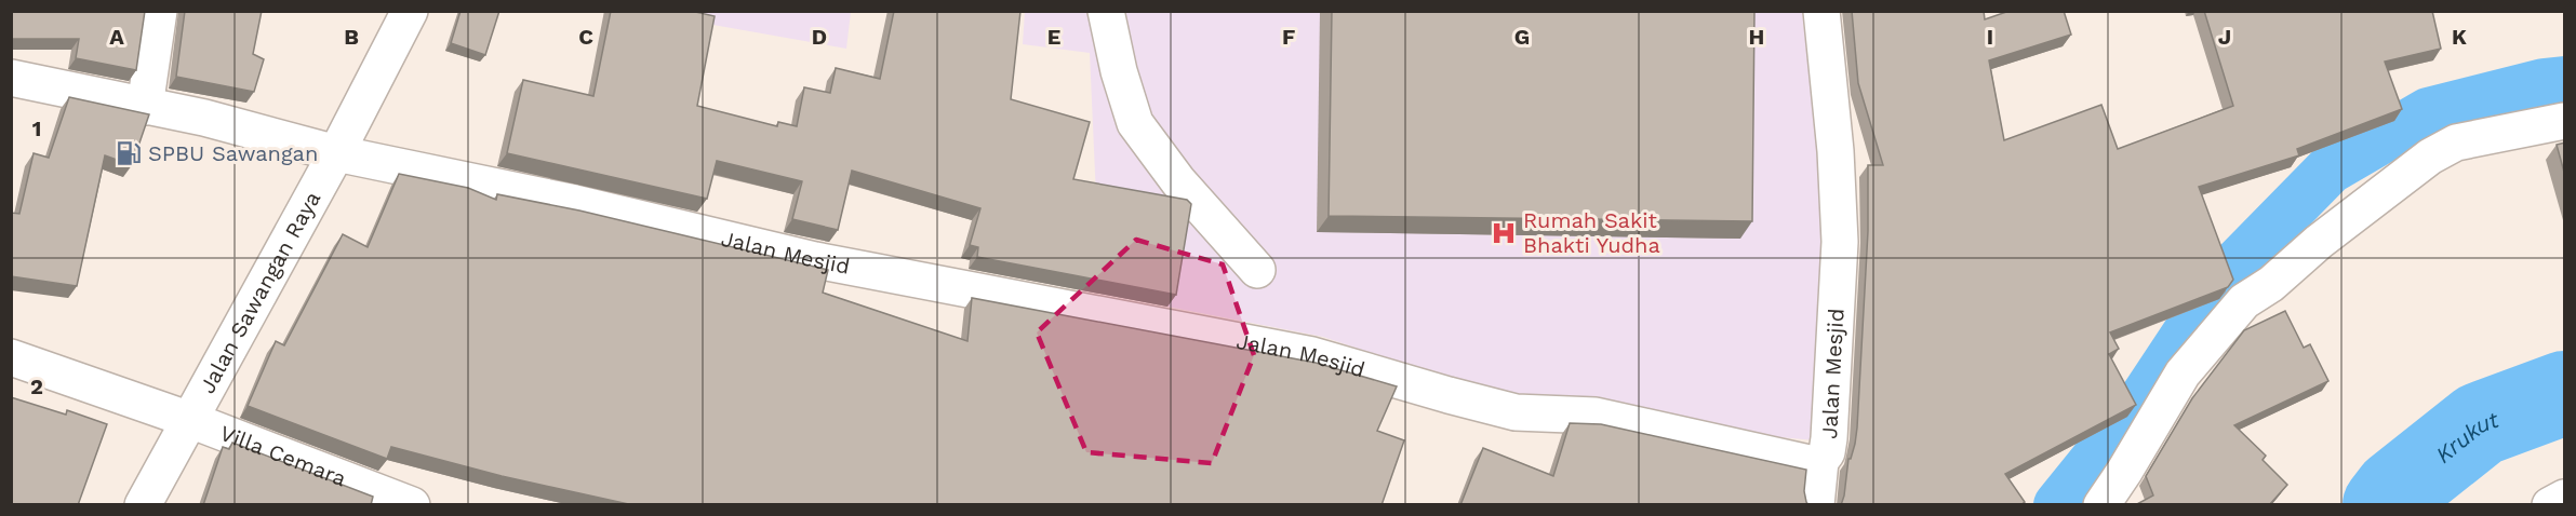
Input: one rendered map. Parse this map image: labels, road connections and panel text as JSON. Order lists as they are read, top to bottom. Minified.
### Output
{"streets":{"main road":["Jalan Mesjid","Jalan Sawangan Raya","Villa Cemara"]},"crossings":[["Jalan Mesjid","Jalan Sawangan Raya"],["Jalan Sawangan Raya","Villa Cemara"]],"water":["Krukut"],"places":{"fuel station":["SPBU Sawangan"],"hospital":["Rumah Sakit Bhakti Yudha"]},"grid":{"columns":["A","B","C","D","E","F","G","H","I","J","K"],"rows":["1","2"]}}
